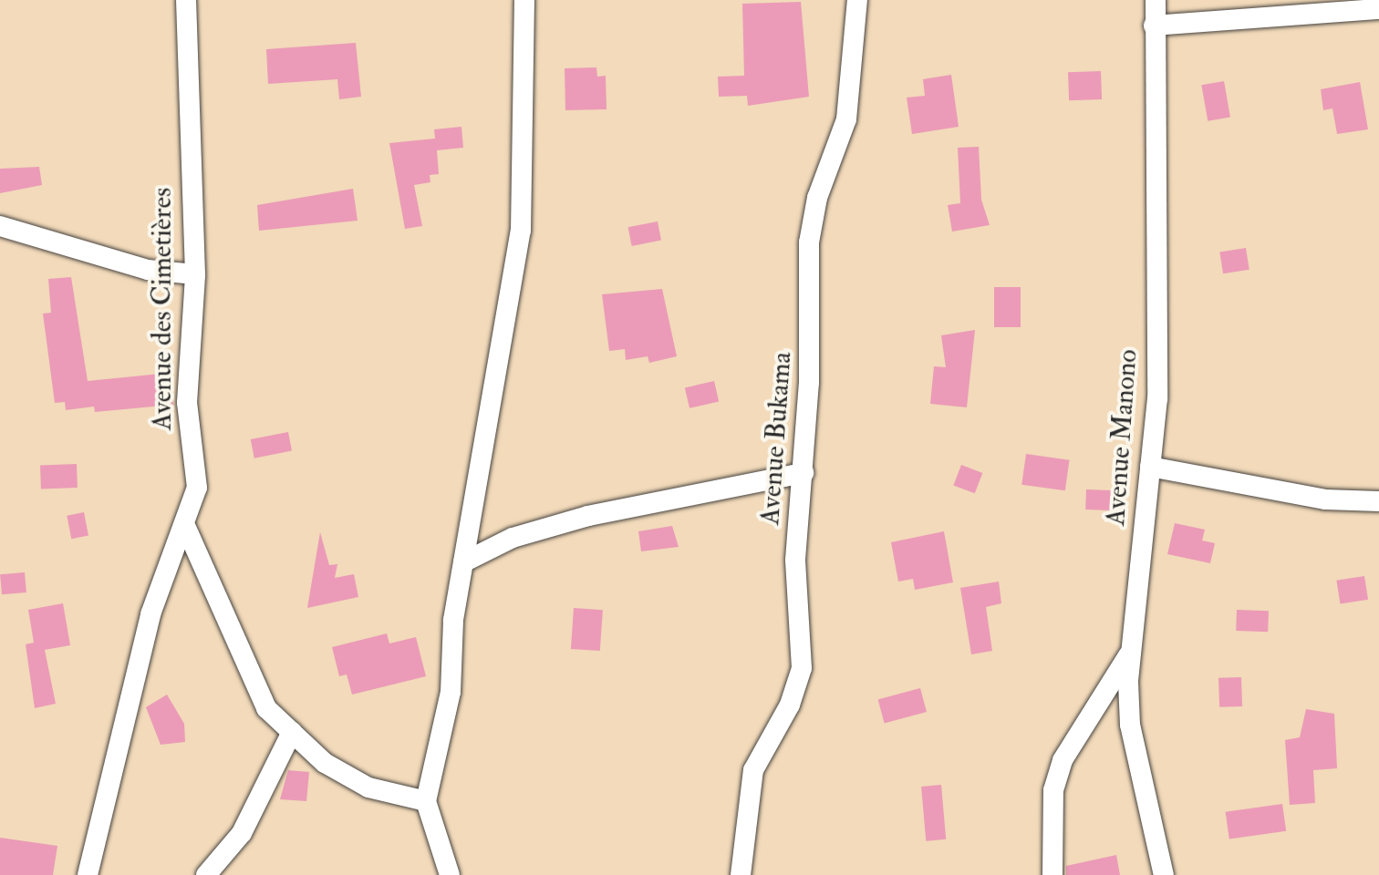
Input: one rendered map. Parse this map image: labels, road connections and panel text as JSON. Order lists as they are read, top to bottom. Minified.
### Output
{"streets":{"street":["Avenue des Cimetières","Avenue Manono","Avenue Bukama"]}}
